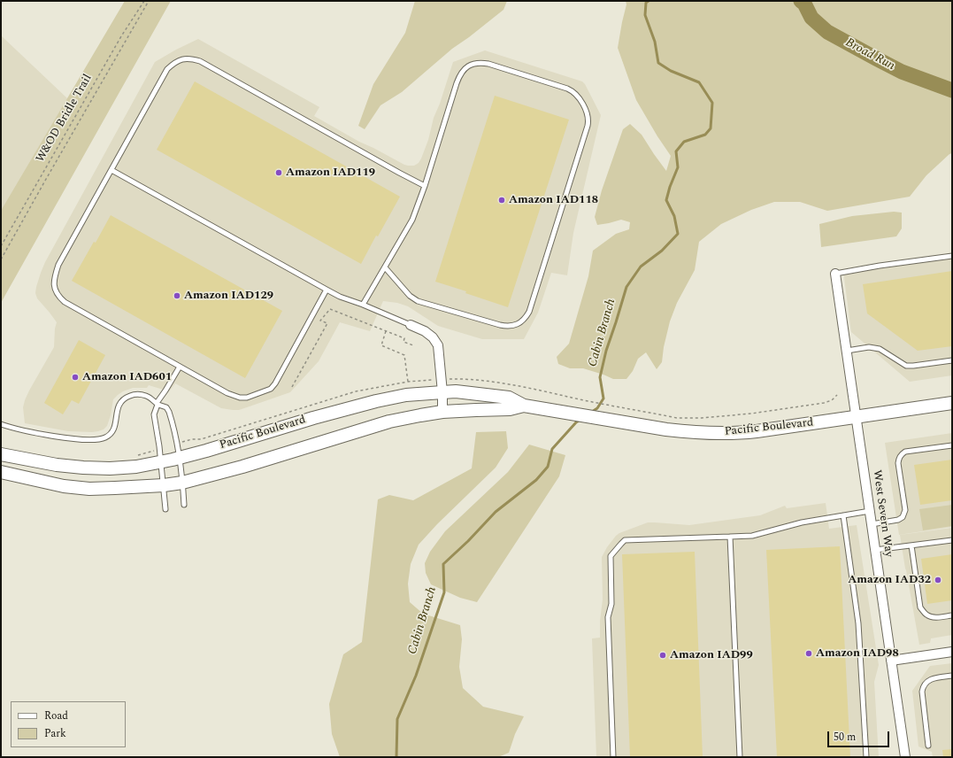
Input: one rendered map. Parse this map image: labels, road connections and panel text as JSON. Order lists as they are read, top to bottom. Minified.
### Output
{"streets":{"main road":["Pacific Boulevard"],"street":["West Severn Way"],"path":["W&OD Bridle Trail"]},"crossings":[["Pacific Boulevard","West Severn Way"]],"water":["Broad Run","Cabin Branch"],"places":["Amazon IAD119","Amazon IAD118","Amazon IAD129","Amazon IAD601","Amazon IAD32","Amazon IAD98","Amazon IAD99"],"legend":["Road","Park"],"scale_bar":"50 m"}
